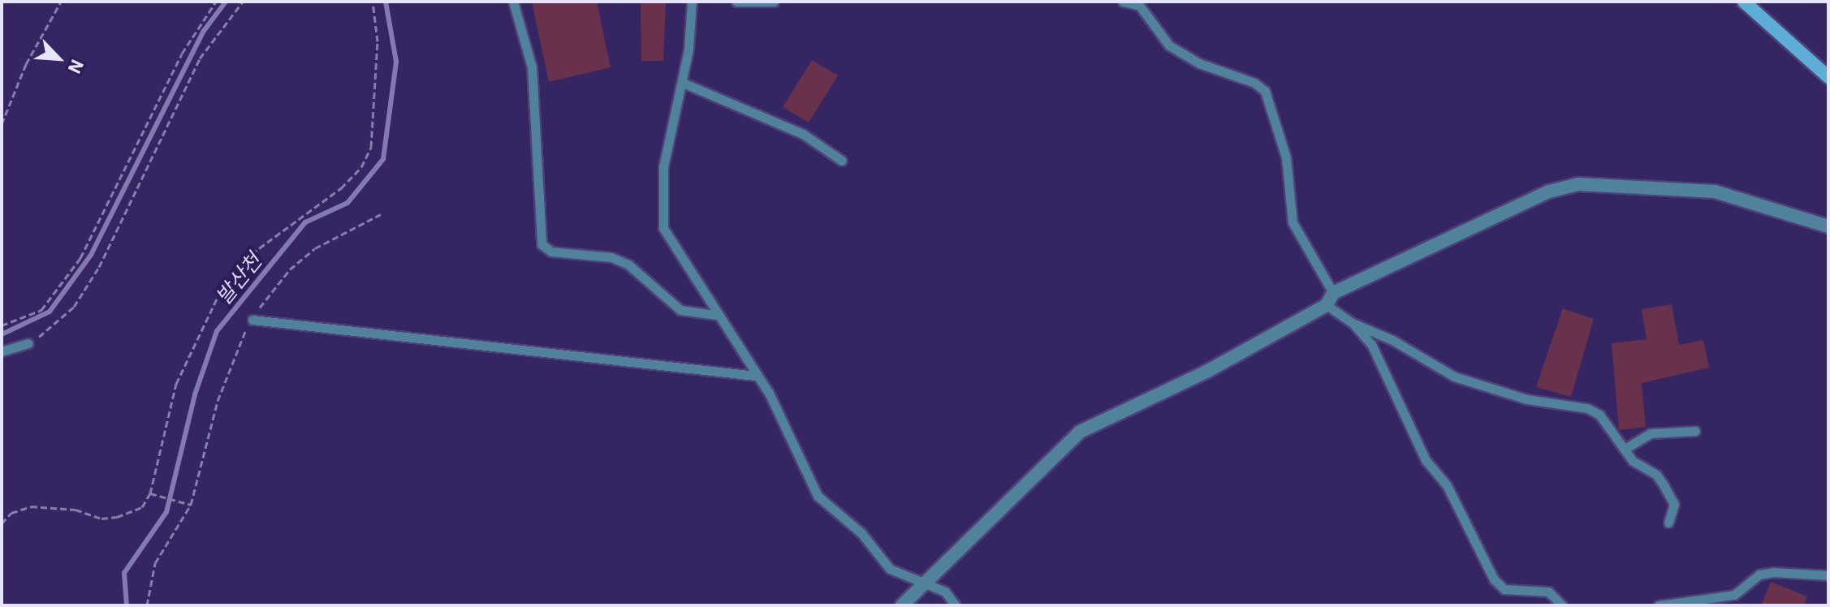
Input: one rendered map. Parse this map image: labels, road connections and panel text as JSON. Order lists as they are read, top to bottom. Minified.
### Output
{"water":["발산천"],"north":"bottom right"}
